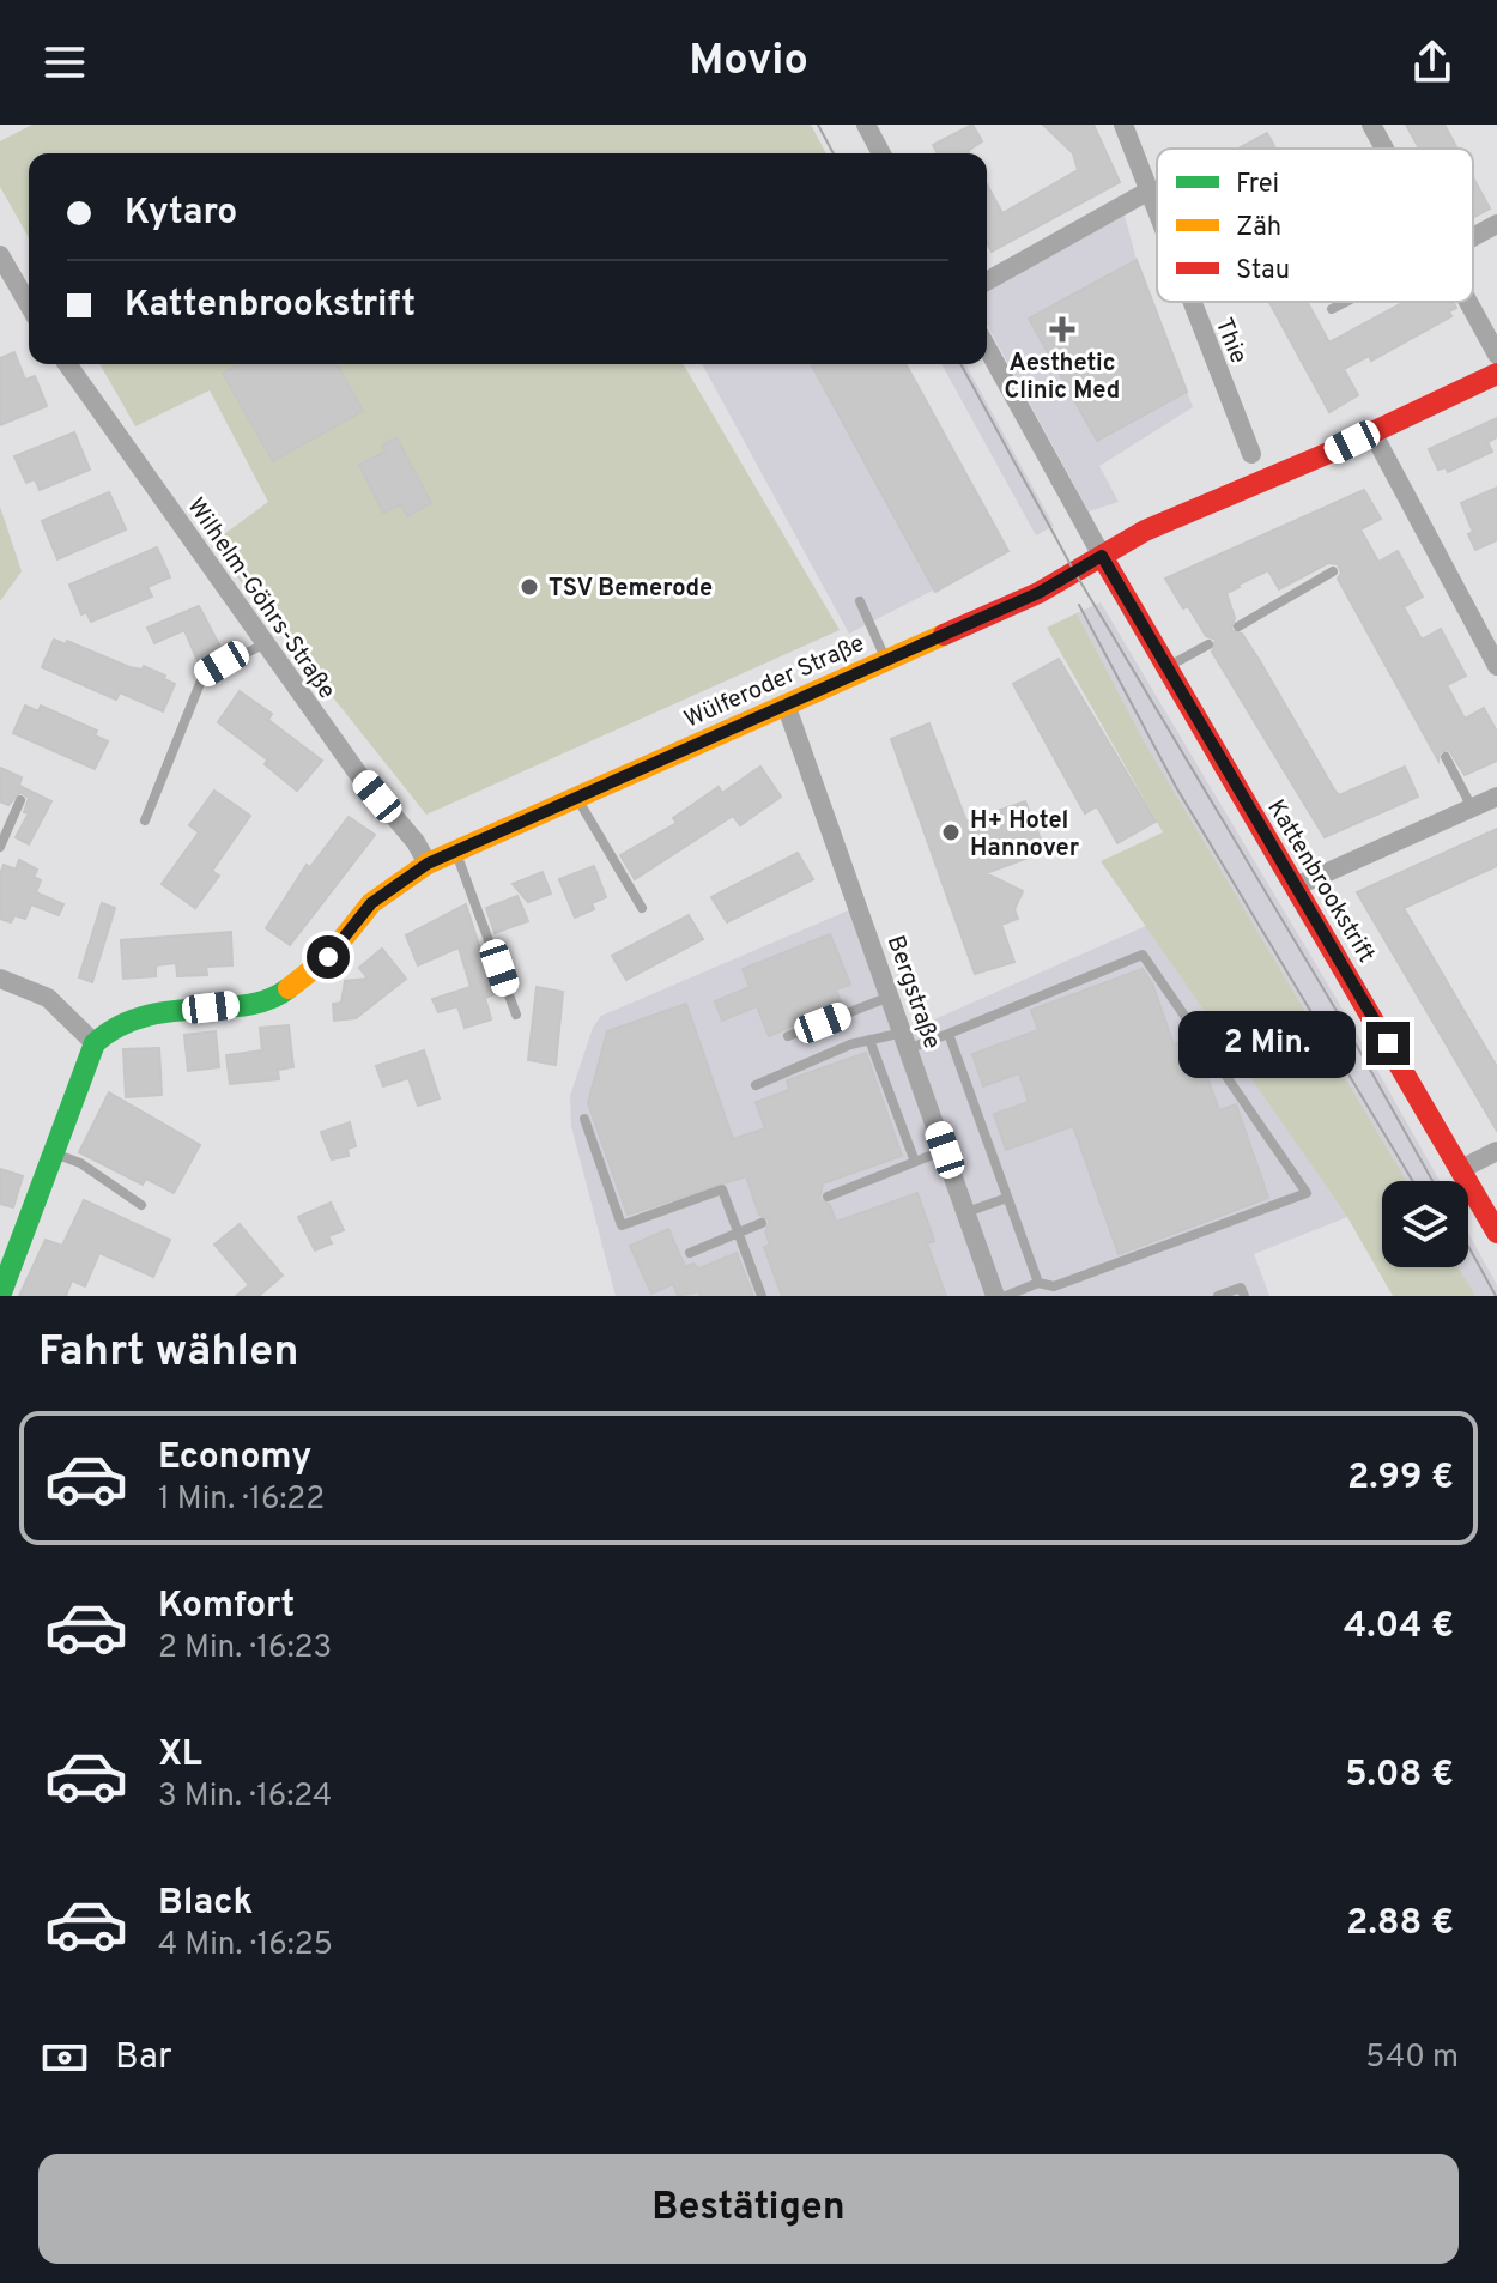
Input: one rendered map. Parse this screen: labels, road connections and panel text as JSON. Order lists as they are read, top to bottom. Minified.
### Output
{"streets":{"main road":["Wülferoder Straße","Kattenbrookstrift"],"street":["Thie","Wilhelm-Göhrs-Straße","Bergstraße"]},"crossings":[["Wilhelm-Göhrs-Straße","Wülferoder Straße"],["Wülferoder Straße","Kattenbrookstrift"],["Wülferoder Straße","Bergstraße"]],"places":{"health":["Aesthetic Clinic Med"],"other":["TSV Bemerode","H+ Hotel Hannover"]},"legend":["Frei","Zäh","Stau"],"page":{"header":"Movio","banner":["Kytaro","Kattenbrookstrift"],"bubble":"2 Min.","heading":"Fahrt wählen","list":[{"name":"Economy","note":"1 Min. · 16:22","value":"2.99 €"},{"name":"Komfort","note":"2 Min. · 16:23","value":"4.04 €"},{"name":"XL","note":"3 Min. · 16:24","value":"5.08 €"},{"name":"Black","note":"4 Min. · 16:25","value":"2.88 €"}],"pay":["Bar","540 m"],"buttons":"Bestätigen"}}
